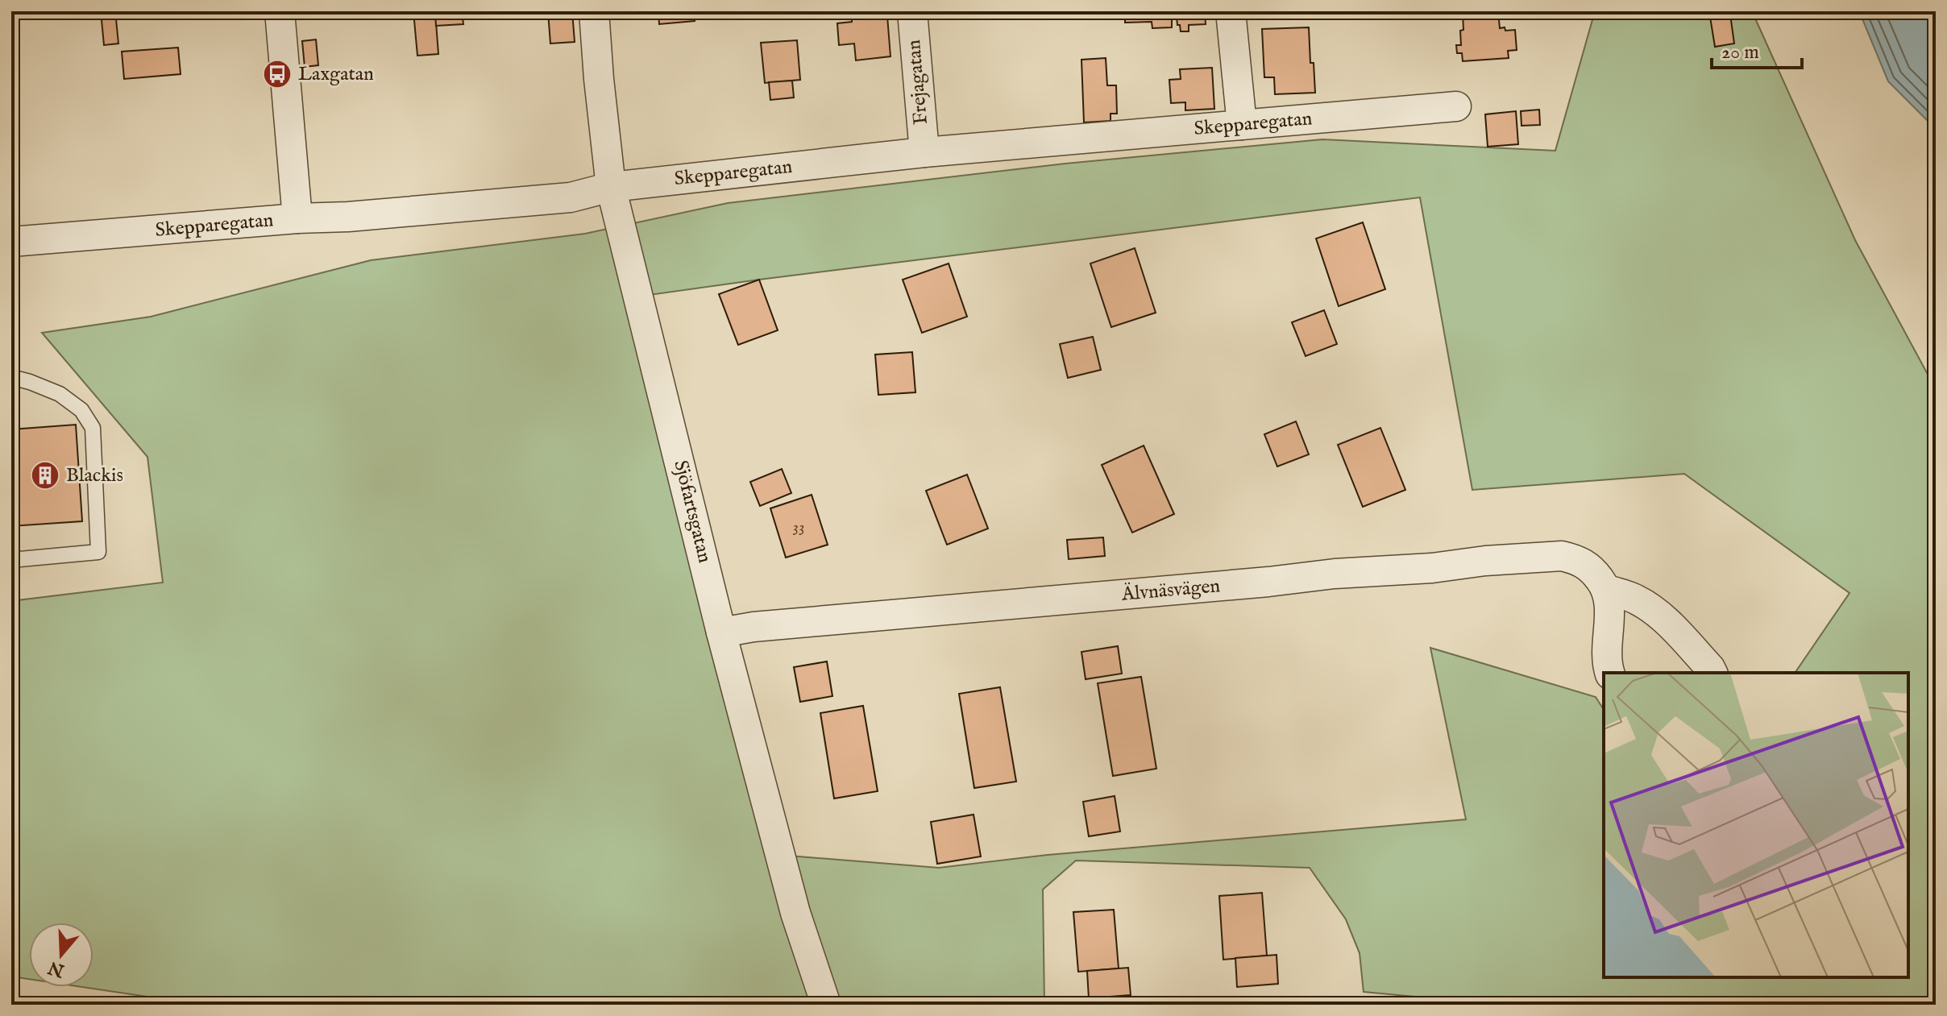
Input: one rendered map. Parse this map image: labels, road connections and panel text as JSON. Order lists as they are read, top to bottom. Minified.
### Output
{"streets":{"street":["Frejagatan","Skepparegatan","Sjöfartsgatan","Älvnäsvägen"]},"crossings":[["Frejagatan","Skepparegatan"],["Skepparegatan","Sjöfartsgatan"],["Sjöfartsgatan","Älvnäsvägen"]],"places":{"bus stop":["Laxgatan"],"building":["Blackis"]},"house_numbers":["33"],"scale_bar":"20 m","north":"bottom"}
